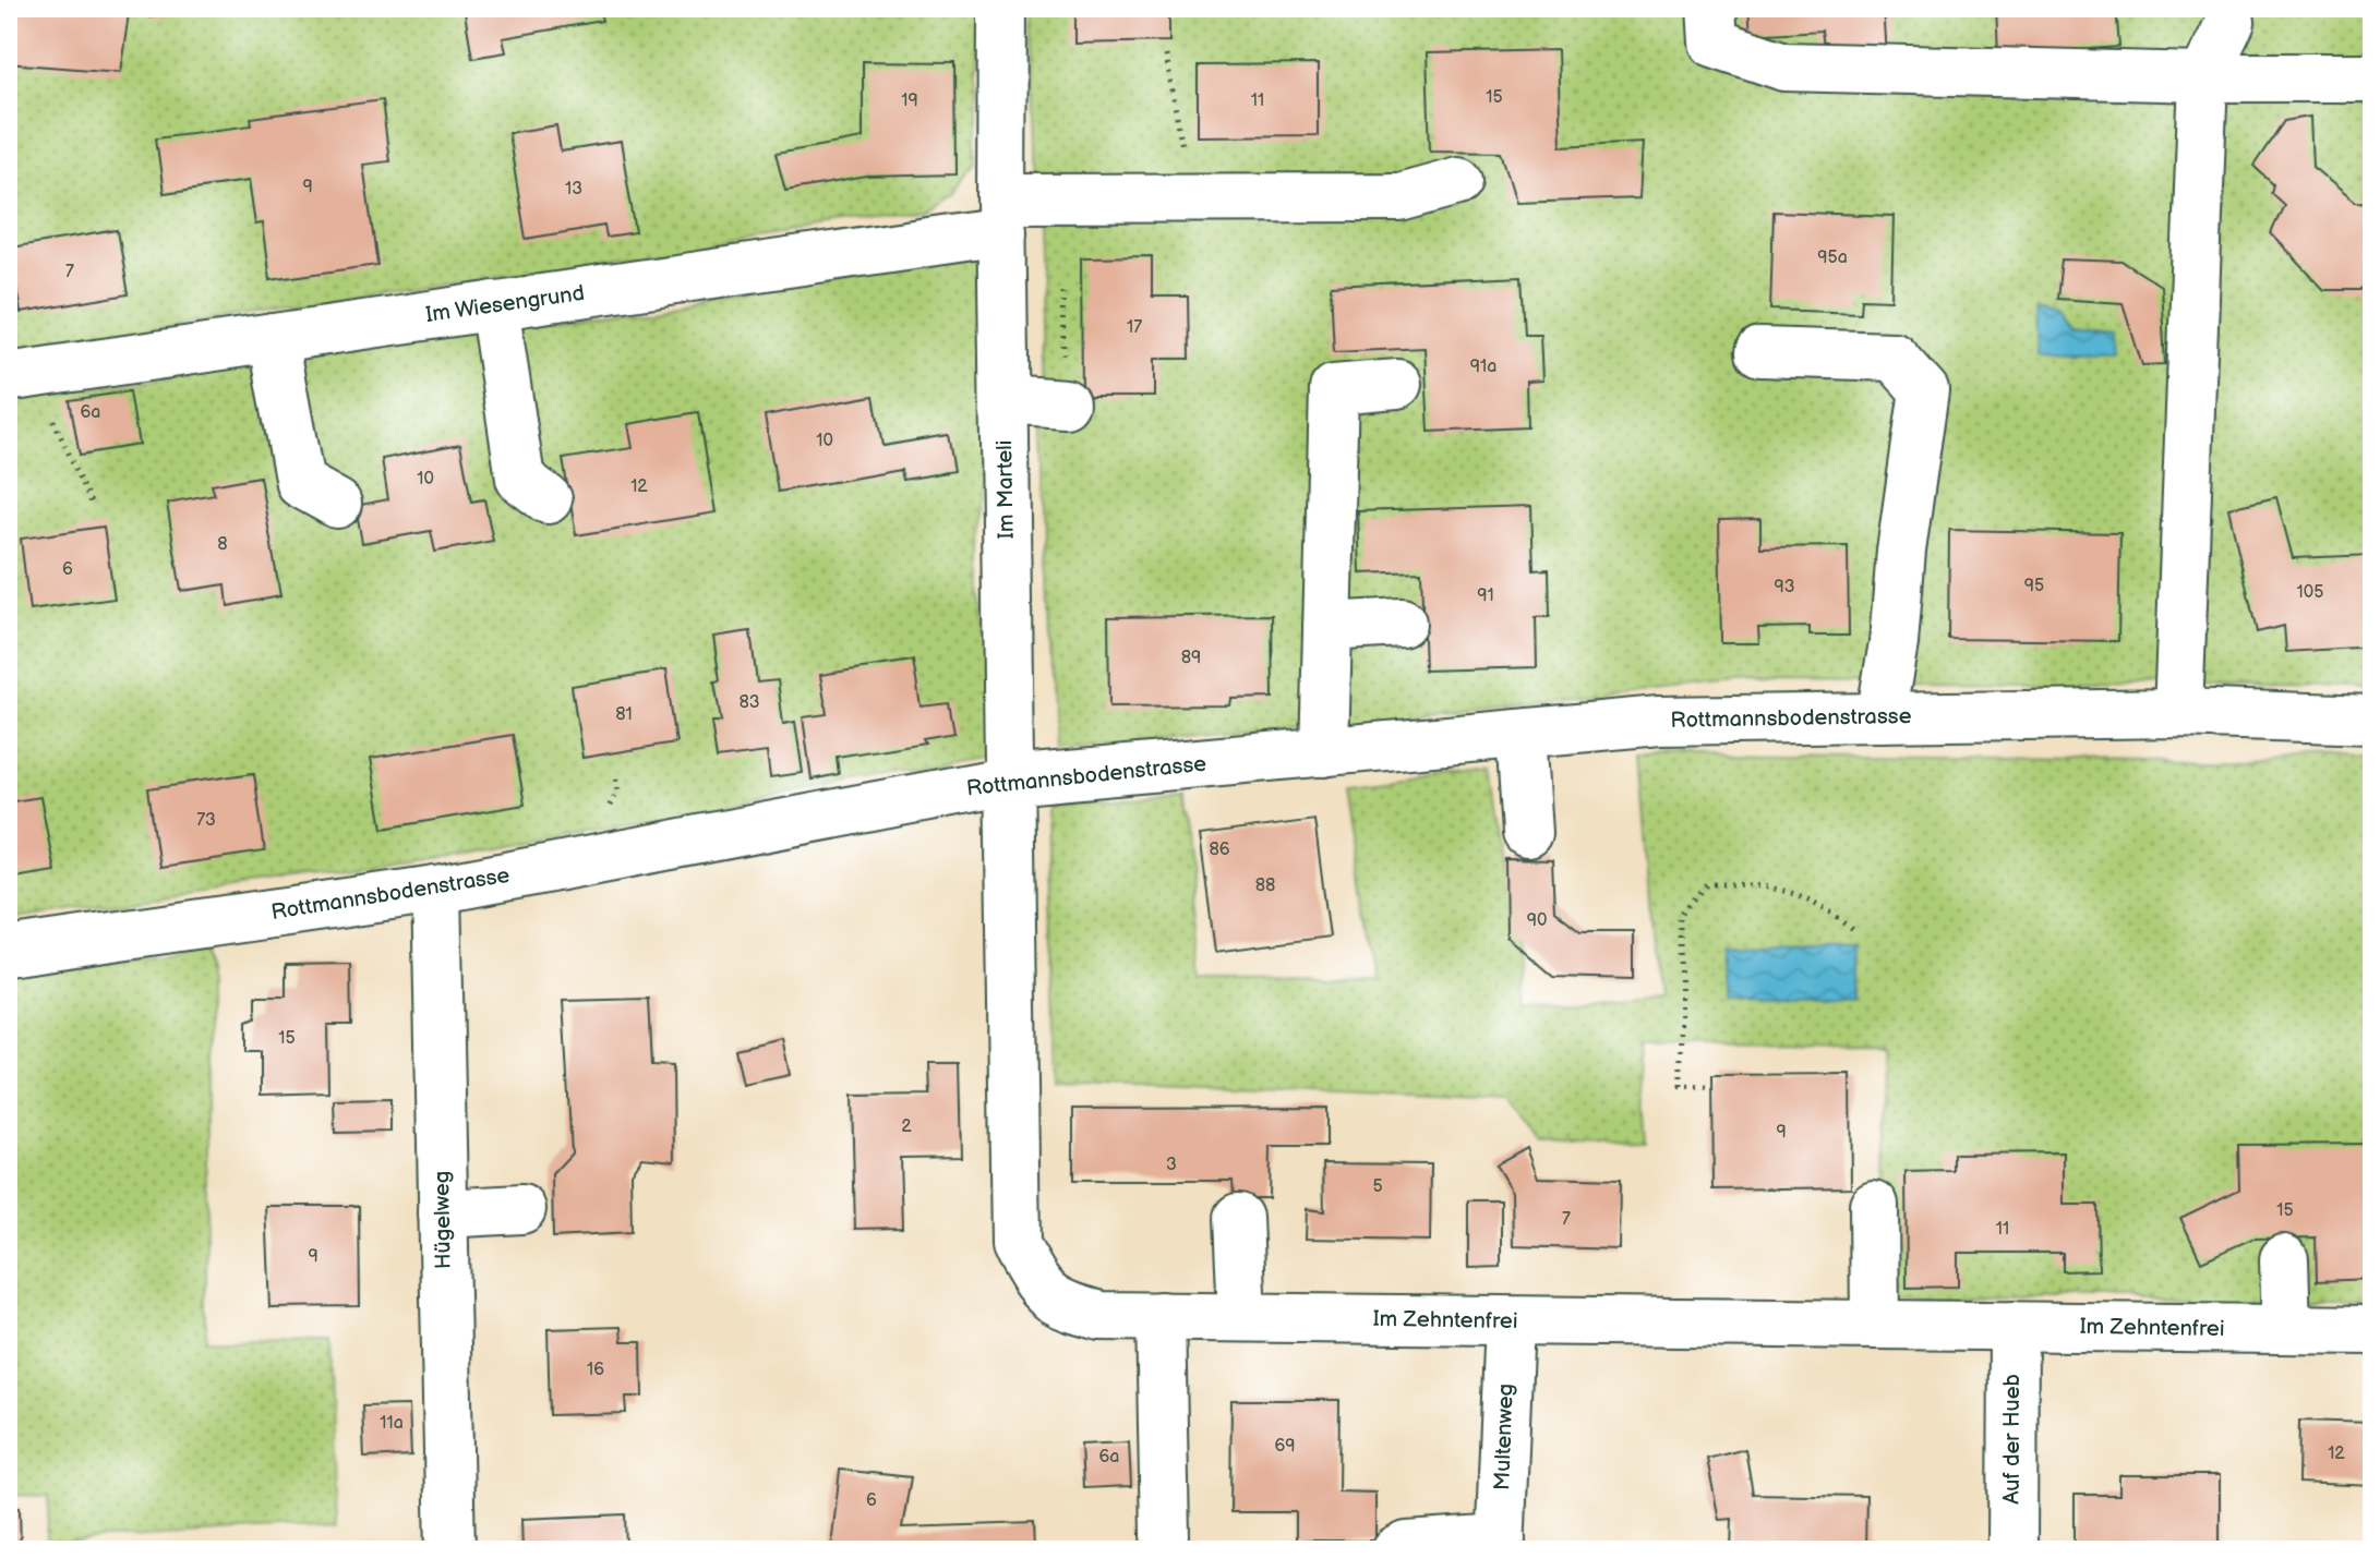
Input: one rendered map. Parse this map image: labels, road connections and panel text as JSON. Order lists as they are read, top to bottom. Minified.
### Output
{"streets":{"street":["Im Wiesengrund","Im Marteli","Rottmannsbodenstrasse","Hügelweg","Im Zehntenfrei","Multenweg","Auf der Hueb"]},"crossings":[["Im Wiesengrund","Im Marteli"],["Im Marteli","Rottmannsbodenstrasse"],["Im Marteli","Im Zehntenfrei"],["Rottmannsbodenstrasse","Hügelweg"],["Rottmannsbodenstrasse","Im Zehntenfrei"],["Im Zehntenfrei","Multenweg"],["Im Zehntenfrei","Auf der Hueb"]],"house_numbers":["15","19","11","9","13","95a","7","17","91a","6a","10","10","12","8","6","95","93","105","91","89","83","81","73","86","88","90","15","2","9","3","5","15","7","11","9","16","11a","69","12","6a","6"]}
